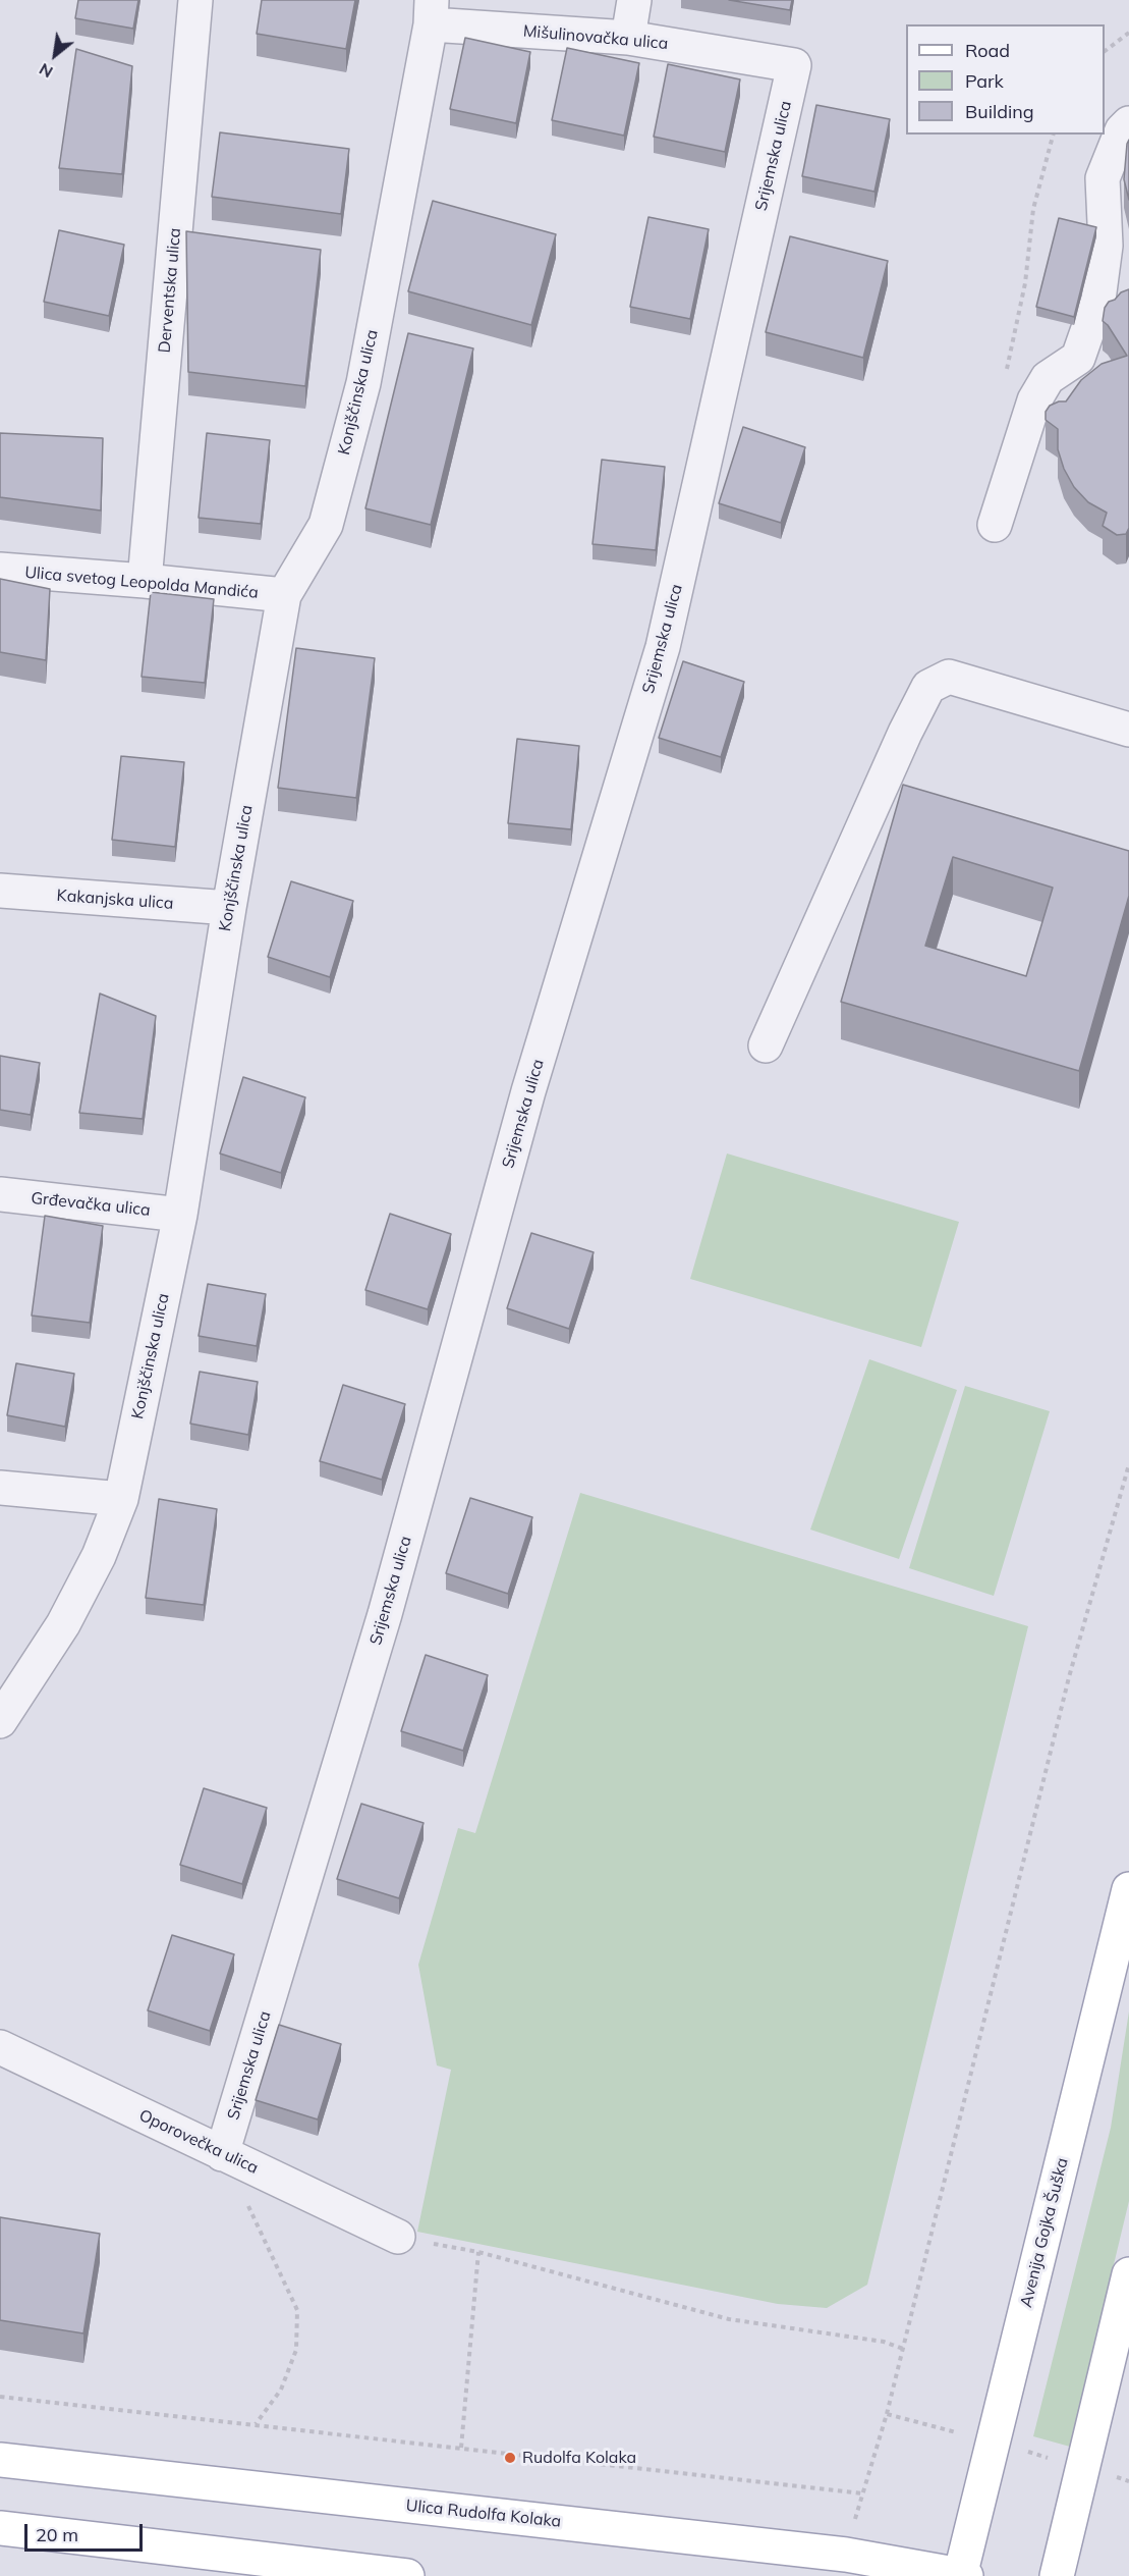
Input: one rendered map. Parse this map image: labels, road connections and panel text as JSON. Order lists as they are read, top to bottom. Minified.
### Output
{"streets":{"main road":["Avenija Gojka Šuška","Ulica Rudolfa Kolaka"],"street":["Mišulinovačka ulica","Srijemska ulica","Derventska ulica","Konjščinska ulica","Ulica svetog Leopolda Mandića","Kakanjska ulica","Grđevačka ulica","Oporovečka ulica"]},"crossings":[["Mišulinovačka ulica","Srijemska ulica"],["Mišulinovačka ulica","Konjščinska ulica"],["Srijemska ulica","Oporovečka ulica"],["Derventska ulica","Ulica svetog Leopolda Mandića"],["Konjščinska ulica","Ulica svetog Leopolda Mandića"],["Konjščinska ulica","Kakanjska ulica"],["Konjščinska ulica","Grđevačka ulica"],["Avenija Gojka Šuška","Ulica Rudolfa Kolaka"]],"places":["Rudolfa Kolaka"],"legend":["Road","Park","Building"],"scale_bar":"20 m","north":"bottom left"}
